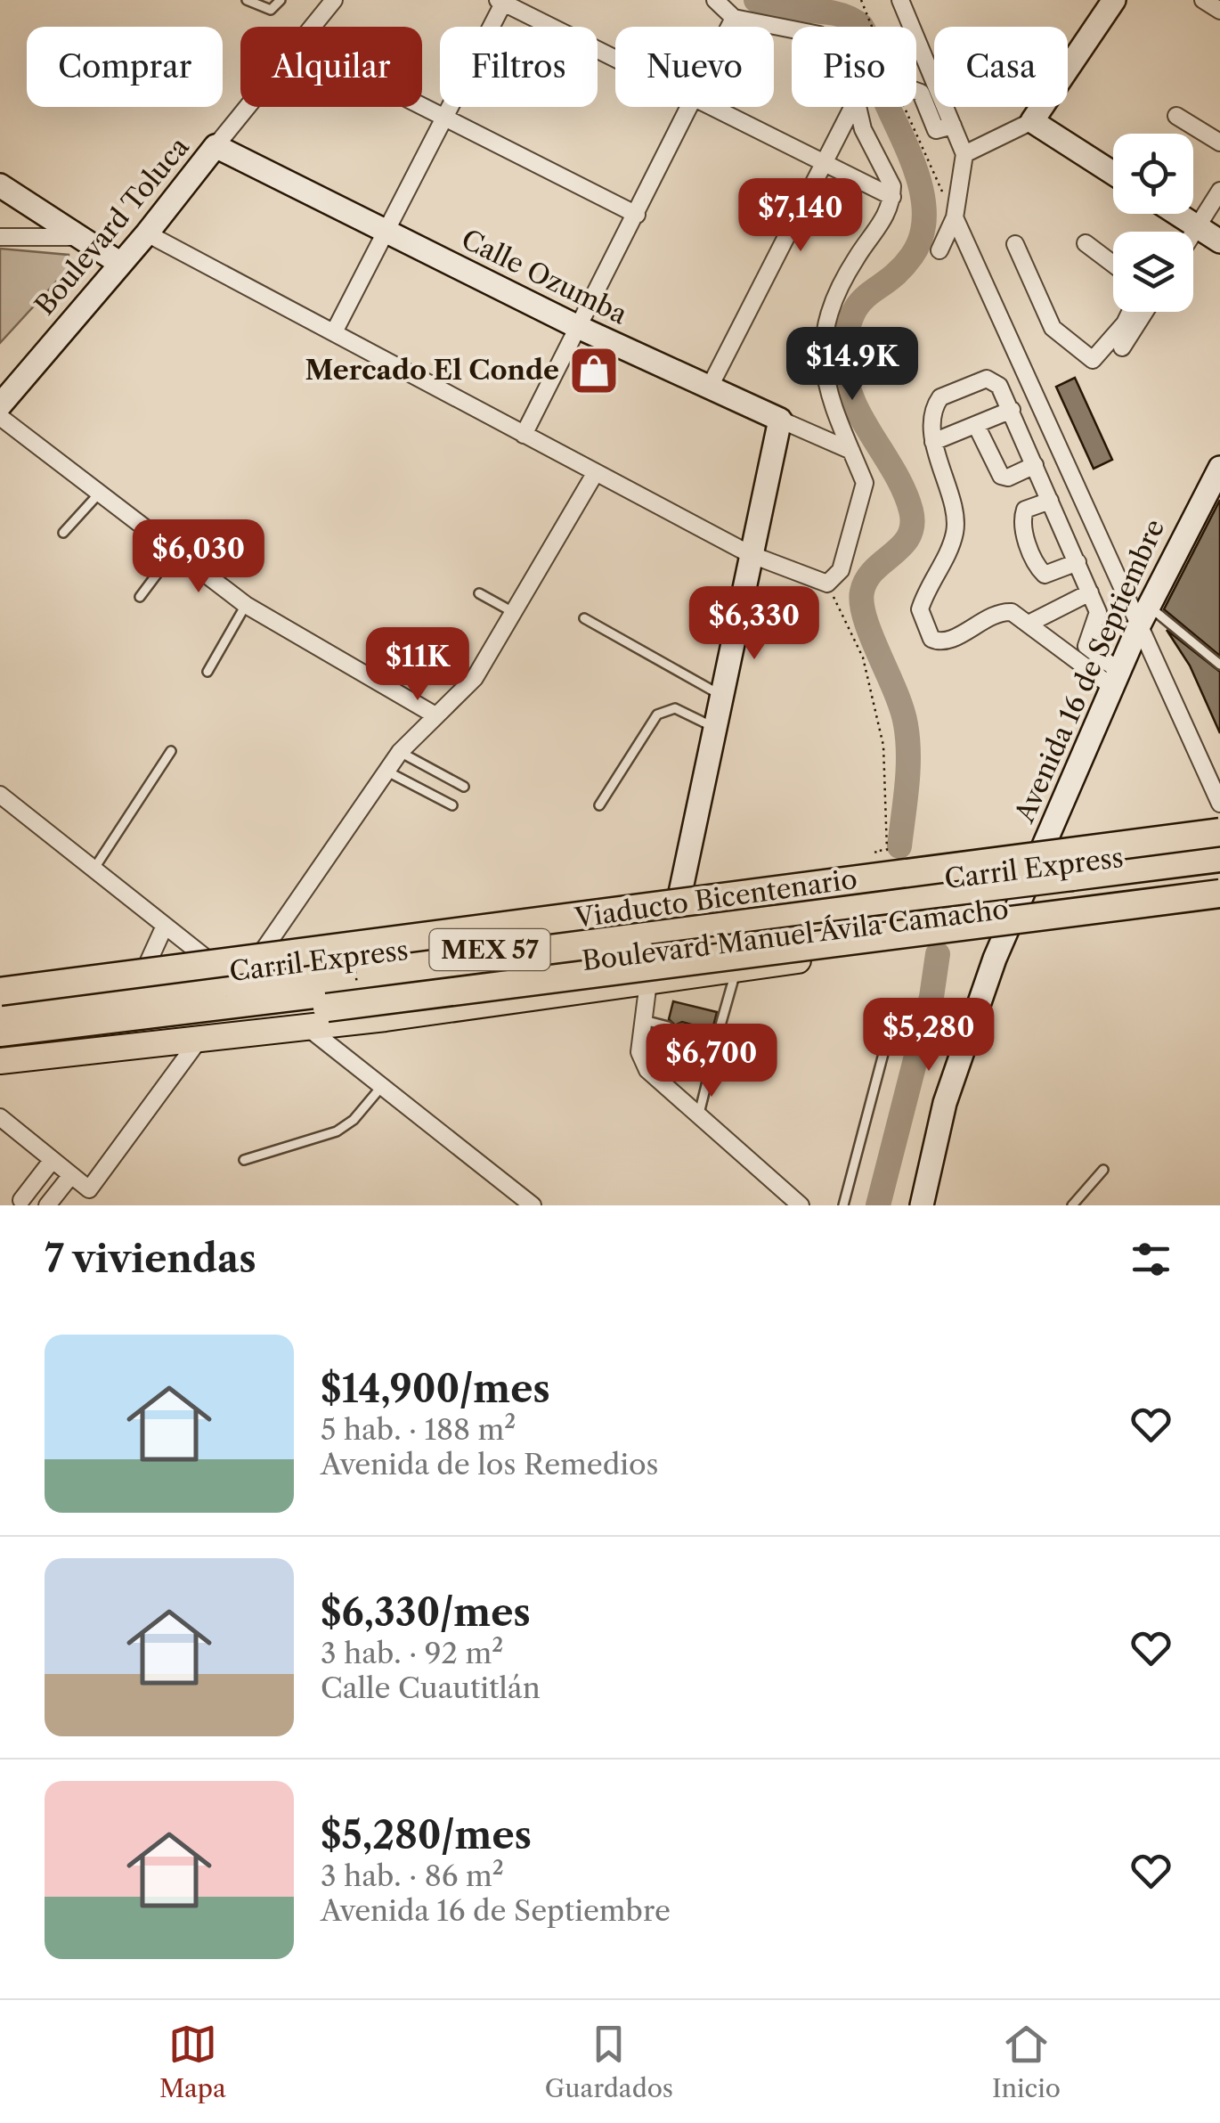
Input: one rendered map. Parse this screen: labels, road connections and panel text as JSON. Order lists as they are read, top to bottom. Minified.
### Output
{"streets":{"highway":["Carril Express","Viaducto Bicentenario","Boulevard Manuel Ávila Camacho","MEX 57"],"street":["Boulevard Toluca","Calle Ozumba","Avenida 16 de Septiembre"]},"crossings":[["Boulevard Toluca","Calle Ozumba"]],"places":{"shop":["Mercado El Conde"]},"page":{"chip":["Comprar","Alquilar","Filtros","Nuevo","Piso","Casa"],"price":["$7,140","$14.9K","$6,030","$6,330","$11K","$5,280","$6,700"],"heading":"7 viviendas","list":[{"name":"$14,900/mes","note":"5 hab. · 188 m² · Avenida de los Remedios"},{"name":"$6,330/mes","note":"3 hab. · 92 m² · Calle Cuautitlán"},{"name":"$5,280/mes","note":"3 hab. · 86 m² · Avenida 16 de Septiembre"}],"tabs":["Mapa","Guardados","Inicio"]}}
